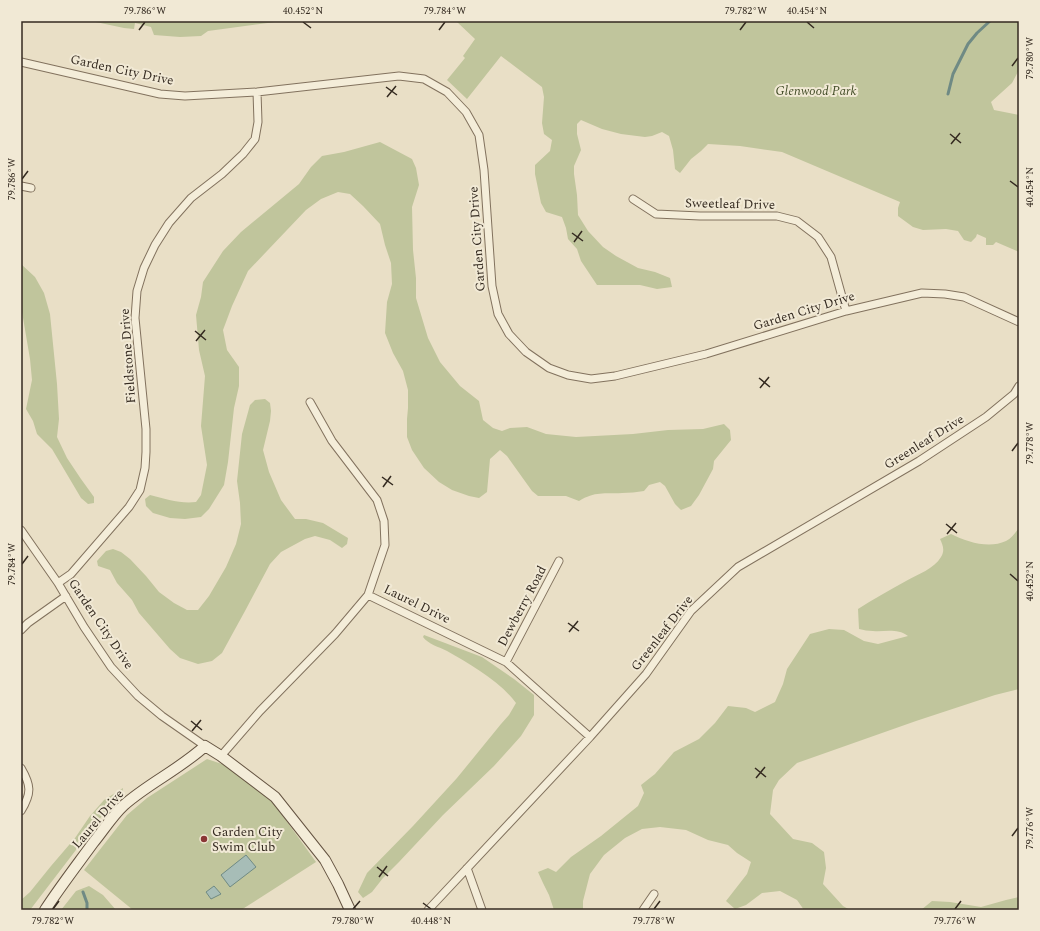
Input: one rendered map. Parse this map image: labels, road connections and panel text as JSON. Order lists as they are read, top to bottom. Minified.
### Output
{"streets":{"street":["Garden City Drive","Sweetleaf Drive","Fieldstone Drive","Greenleaf Drive","Laurel Drive","Dewberry Road"]},"crossings":[["Garden City Drive","Sweetleaf Drive"],["Garden City Drive","Fieldstone Drive"],["Garden City Drive","Laurel Drive"],["Greenleaf Drive","Laurel Drive"],["Laurel Drive","Dewberry Road"]],"parks":["Glenwood Park"],"places":["Garden City Swim Club"],"coordinates":["79.786°W","40.452°N","79.784°W","79.782°W","40.454°N","79.780°W","79.778°W","79.776°W","40.448°N"]}
